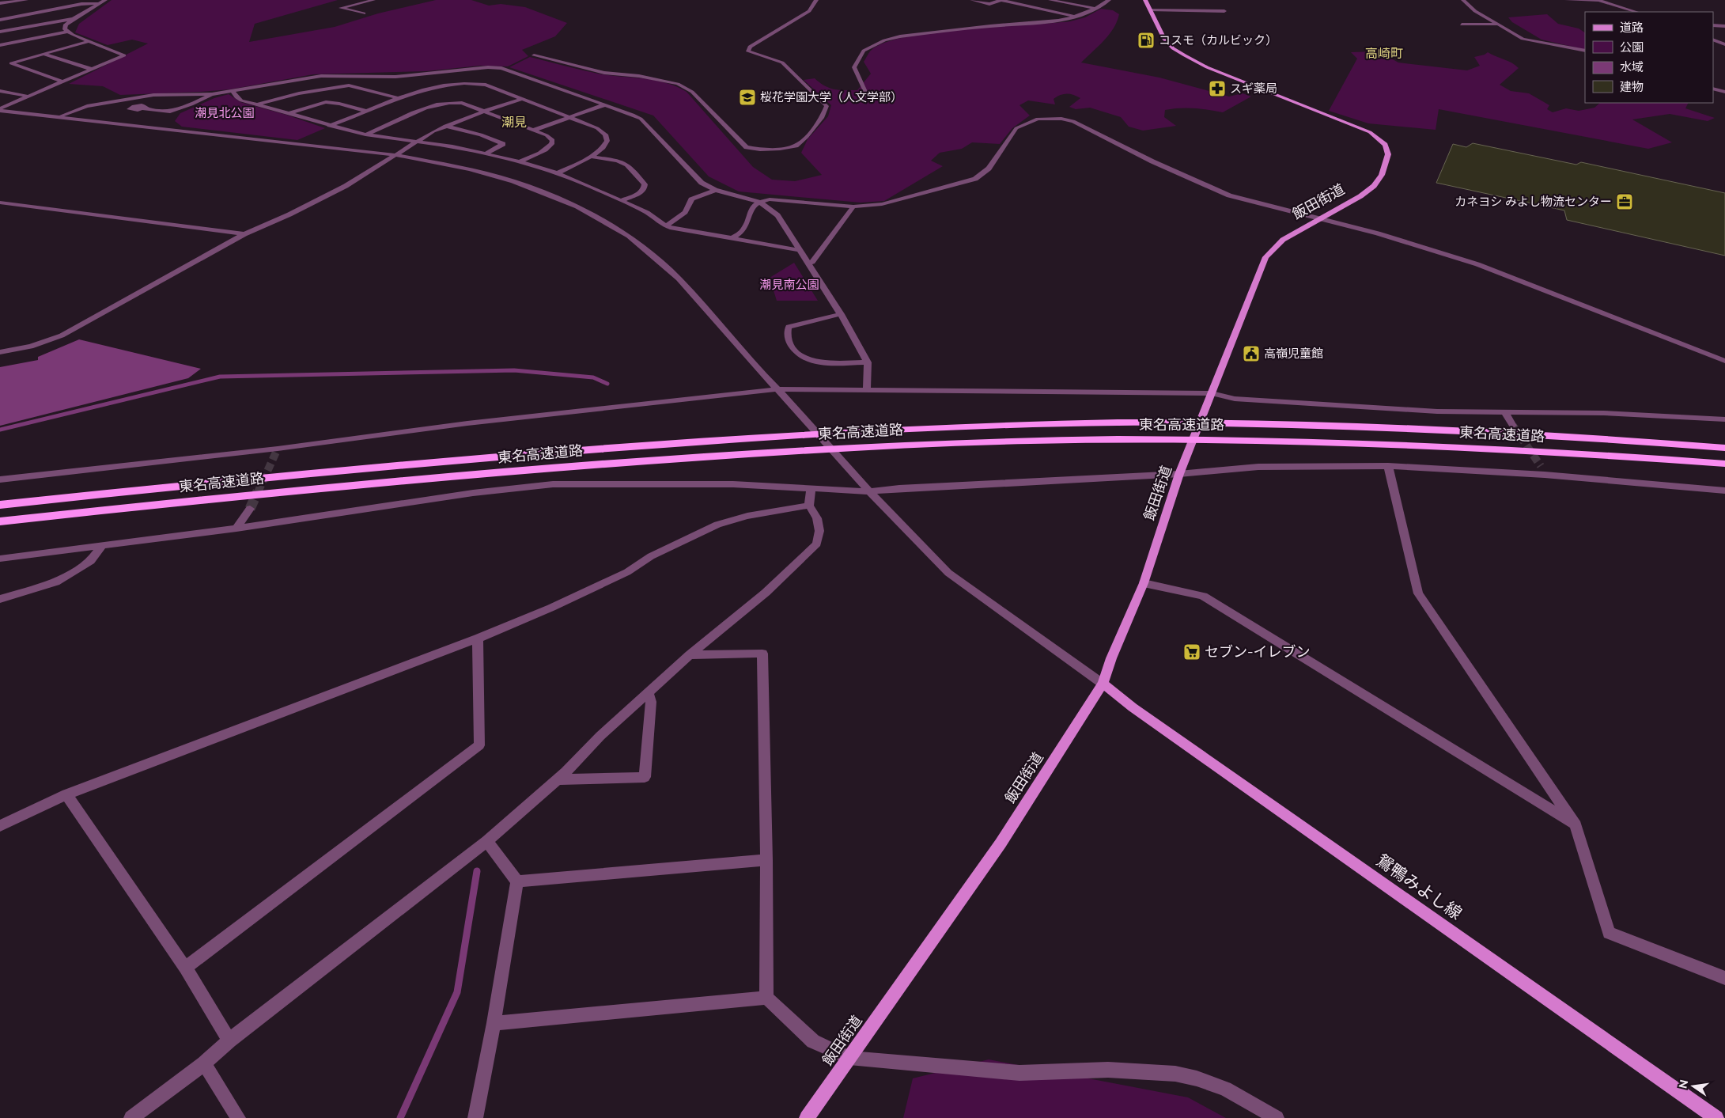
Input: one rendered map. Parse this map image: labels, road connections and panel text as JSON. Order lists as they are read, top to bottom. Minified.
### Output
{"streets":{"highway":["東名高速道路"],"main road":["飯田街道","鴛鴨みよし線"]},"crossings":[["飯田街道","鴛鴨みよし線"]],"districts":["高崎町","潮見"],"parks":["潮見北公園","潮見南公園"],"places":{"fuel station":["コスモ（カルビック）"],"pharmacy":["スギ薬局"],"school or university":["桜花学園大学（人文学部）"],"office":["カネヨシ みよし物流センター"],"public building":["高嶺児童館"],"supermarket":["セブン-イレブン"]},"legend":["道路","公園","水域","建物"],"north":"left"}
